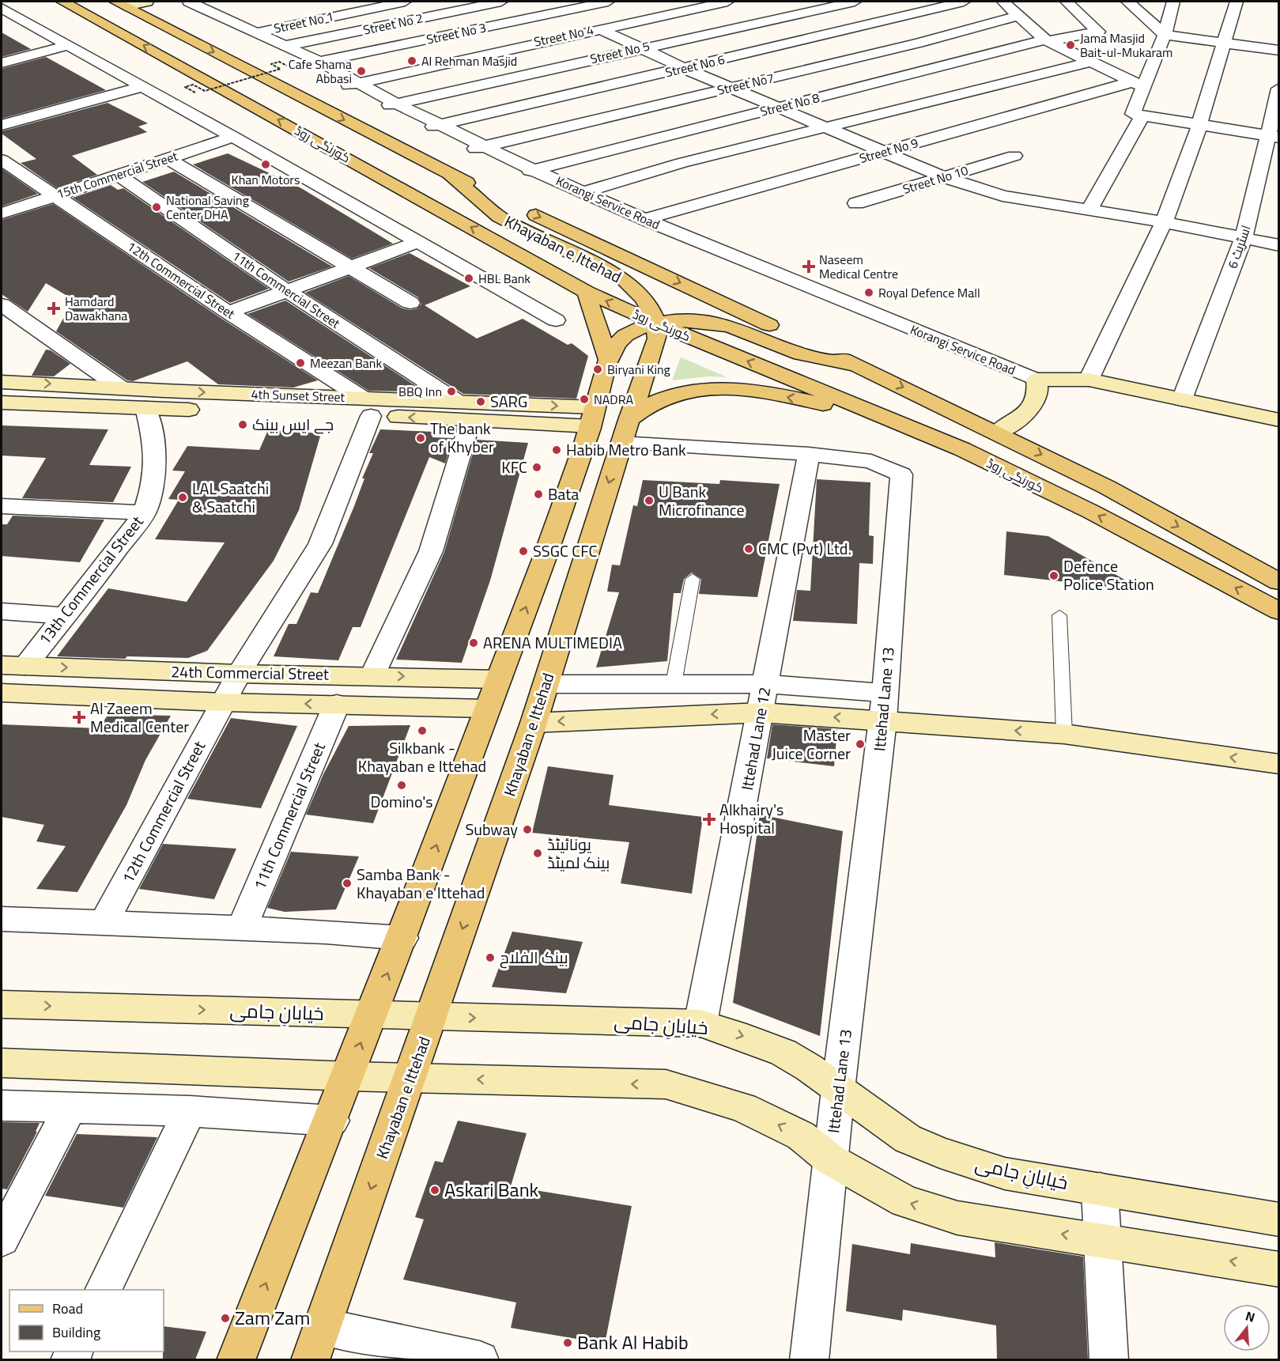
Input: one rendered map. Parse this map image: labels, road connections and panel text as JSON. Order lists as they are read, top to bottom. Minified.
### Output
{"streets":{"main road":["کورنگی روڈ","Khayaban e Ittehad"],"street":["Street No 1","Street No 2","Street No 3","Street No 4","Street No 5","Street No 6","Street No7","Street No 8","Street No 9","15th Commercial Street","Street No 10","Korangi Service Road","اسٹریٹ 6","12th Commercial Street","11th Commercial Street","4th Sunset Street","13th Commercial Street","24th Commercial Street","Ittehad Lane 13","Ittehad Lane 12","خیابانِ جامی"]},"crossings":[["Street No 1","Korangi Service Road"],["Street No 2","Korangi Service Road"],["Street No 3","Korangi Service Road"],["Street No 4","Korangi Service Road"],["Street No 5","Korangi Service Road"],["Street No 6","Korangi Service Road"],["Street No7","Korangi Service Road"],["Street No 8","Korangi Service Road"],["کورنگی روڈ","Khayaban e Ittehad"],["Street No 9","Korangi Service Road"],["15th Commercial Street","12th Commercial Street"],["15th Commercial Street","11th Commercial Street"],["Korangi Service Road","اسٹریٹ 6"],["Khayaban e Ittehad","Ittehad Lane 13"],["Khayaban e Ittehad","خیابانِ جامی"],["12th Commercial Street","4th Sunset Street"],["12th Commercial Street","24th Commercial Street"],["11th Commercial Street","4th Sunset Street"],["11th Commercial Street","24th Commercial Street"],["4th Sunset Street","13th Commercial Street"],["13th Commercial Street","24th Commercial Street"],["Ittehad Lane 13","Ittehad Lane 12"],["Ittehad Lane 13","خیابانِ جامی"],["Ittehad Lane 12","خیابانِ جامی"]],"places":{"other":["Jama Masjid Bait-ul-Mukaram","Al Rehman Masjid","Cafe Shama Abbasi","Khan Motors","National Saving Center DHA","HBL Bank","Royal Defence Mall","Meezan Bank","Biryani King","BBQ Inn","NADRA","SARG","جے ایس بینک","The bank of Khyber","Habib Metro Bank","KFC","Bata","LAL Saatchi & Saatchi","U Bank Microfinance","CMC (Pvt) Ltd.","SSGC CFC","Defence Police Station","ARENA MULTIMEDIA","Silkbank - Khayaban e Ittehad","Master Juice Corner","Domino's","Subway","یونائیٹڈ بینک لمیٹڈ","Samba Bank - Khayaban e Ittehad","بینک الفلاح","Askari Bank","Zam Zam","Bank Al Habib"],"health":["Naseem Medical Centre","Hamdard Dawakhana","Al Zaeem Medical Center","Alkhairy's Hospital"]},"legend":["Road","Building"],"north":"top"}
